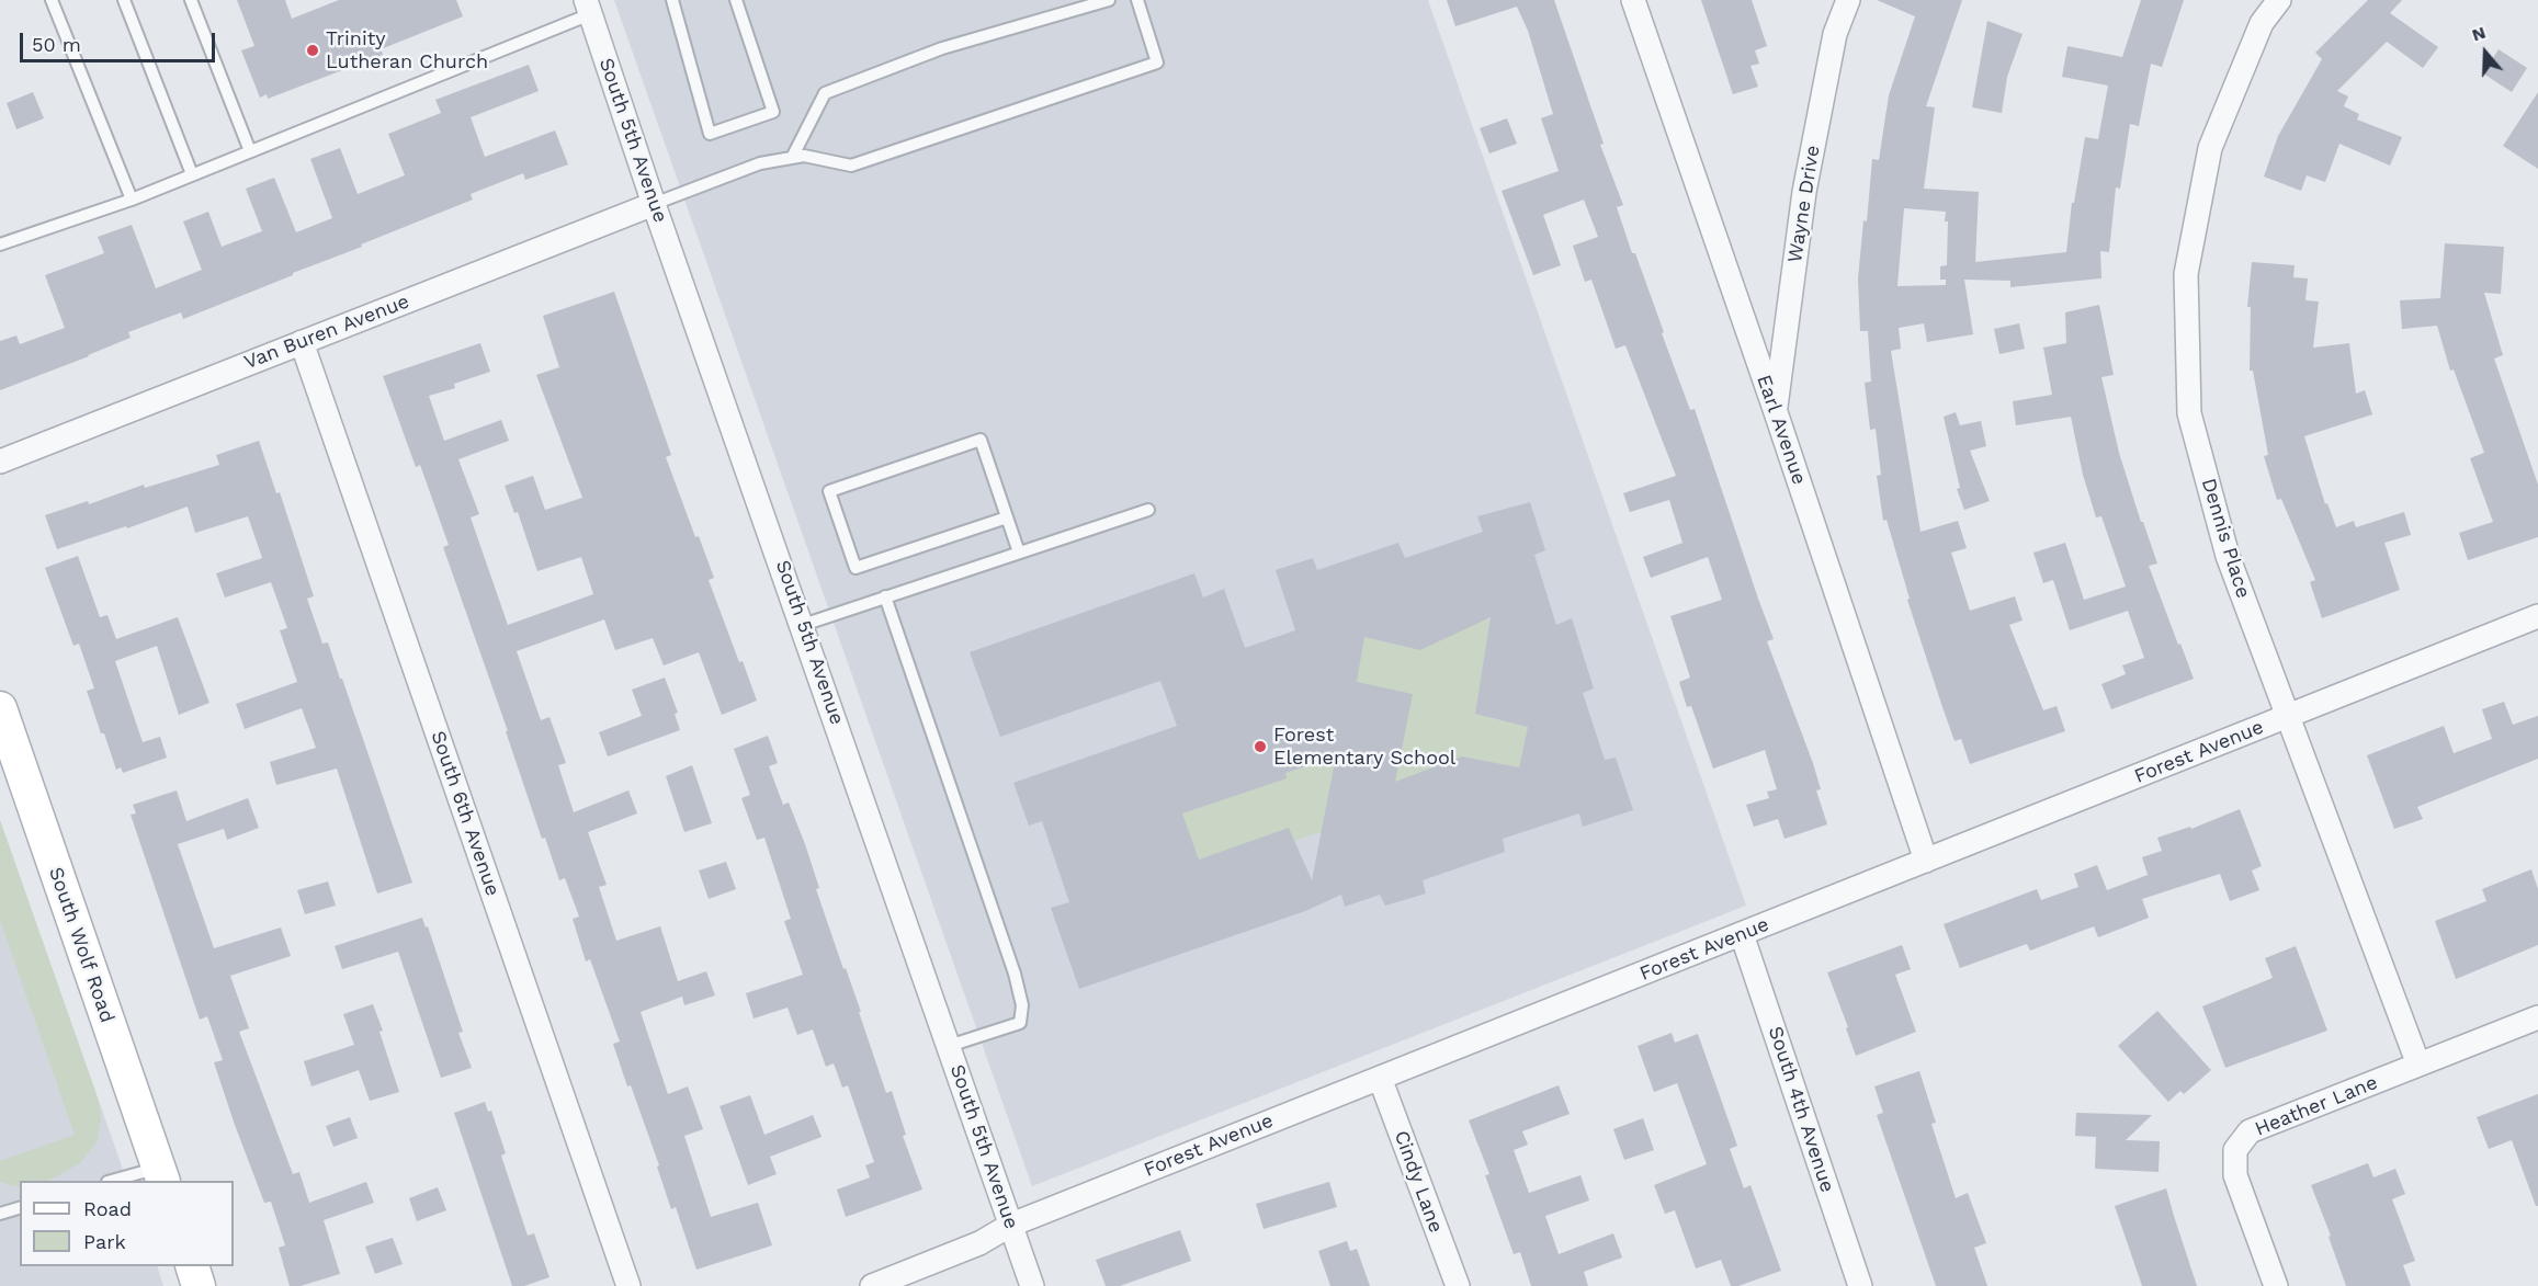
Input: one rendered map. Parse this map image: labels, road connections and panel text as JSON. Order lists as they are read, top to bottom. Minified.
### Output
{"streets":{"main road":["South Wolf Road"],"street":["South 5th Avenue","Wayne Drive","Van Buren Avenue","Earl Avenue","Dennis Place","Forest Avenue","South 6th Avenue","Heather Lane","South 4th Avenue","Cindy Lane"]},"crossings":[["South 5th Avenue","Van Buren Avenue"],["South 5th Avenue","Forest Avenue"],["Wayne Drive","Earl Avenue"],["Van Buren Avenue","South 6th Avenue"],["Earl Avenue","Forest Avenue"],["Dennis Place","Forest Avenue"],["Dennis Place","Heather Lane"],["Forest Avenue","South 4th Avenue"],["Forest Avenue","Cindy Lane"]],"places":["Trinity Lutheran Church","Forest Elementary School"],"legend":["Road","Park"],"scale_bar":"50 m","north":"top"}
